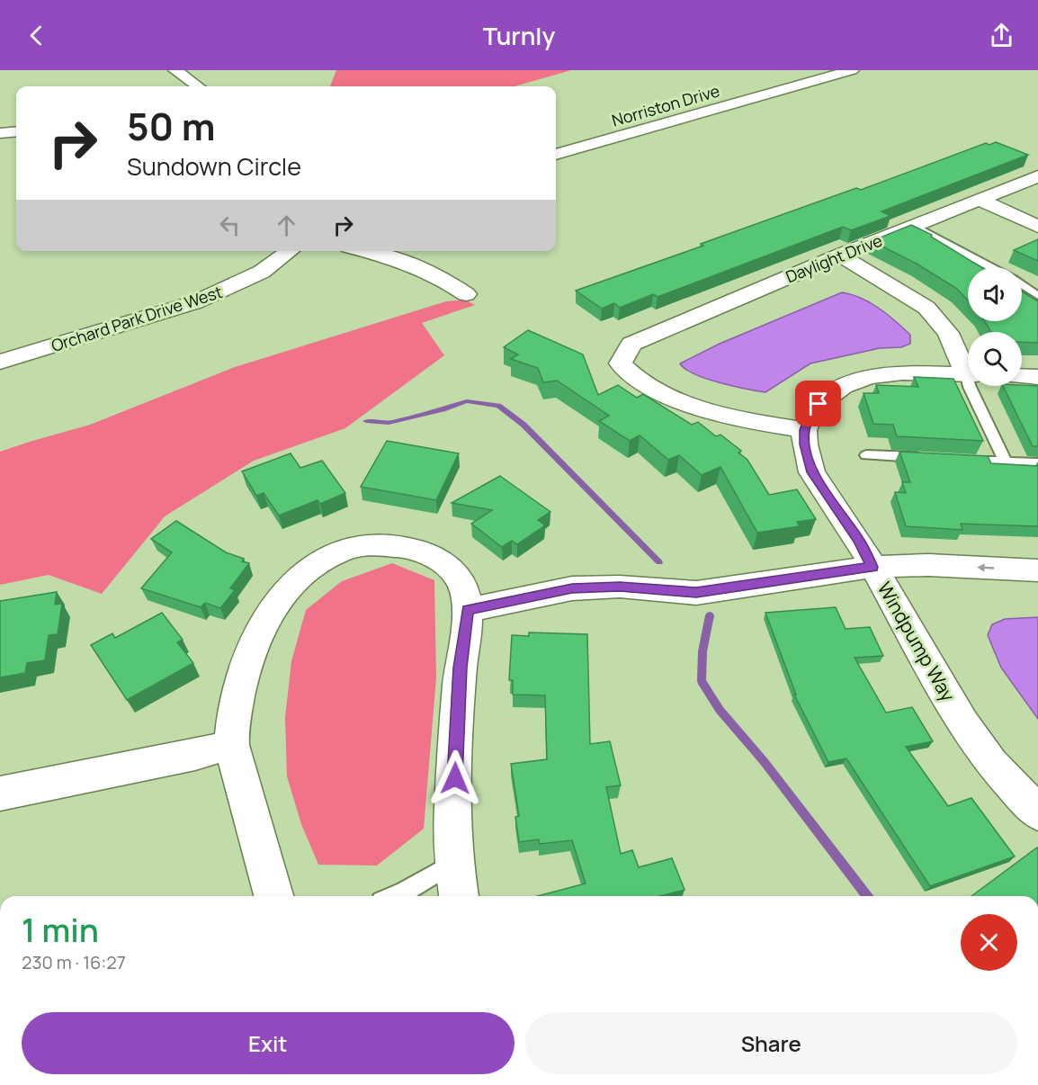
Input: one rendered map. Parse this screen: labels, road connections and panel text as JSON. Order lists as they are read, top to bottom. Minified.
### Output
{"streets":{"street":["Norriston Drive","Daylight Drive","Orchard Park Drive West","Windpump Way"]},"page":{"header":"Turnly","turn":["50 m","Sundown Circle"],"heading":["1 min","230 m · 16:27"],"buttons":["Exit","Share"]}}
